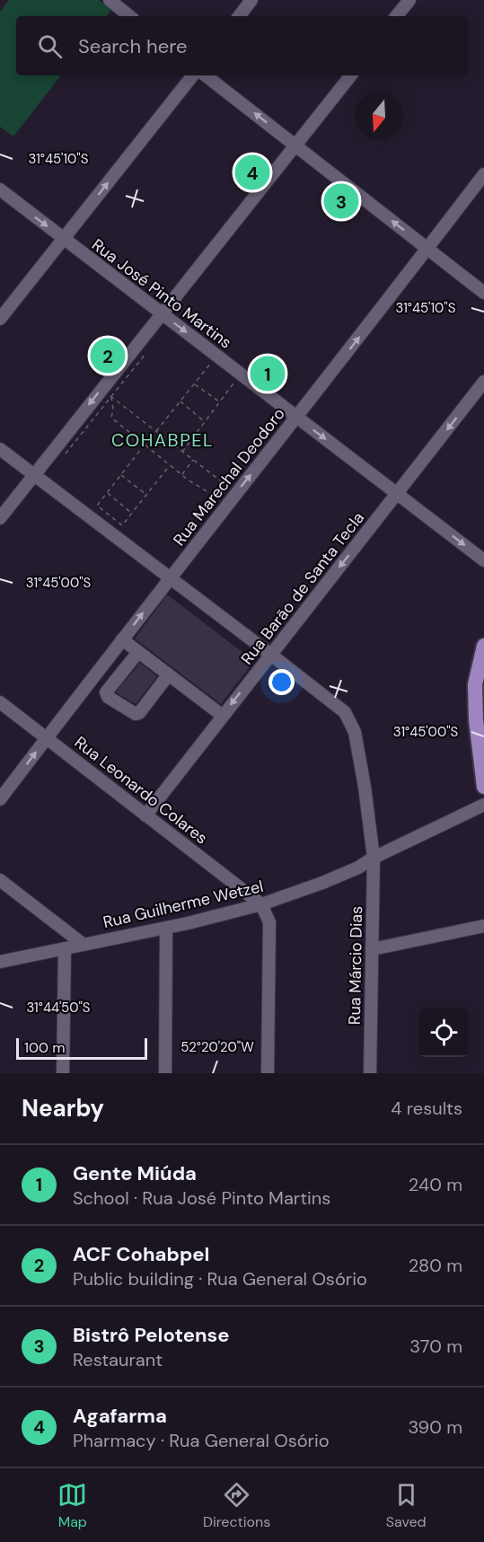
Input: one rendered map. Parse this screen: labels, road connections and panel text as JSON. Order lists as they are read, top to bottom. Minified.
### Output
{"streets":{"street":["Rua José Pinto Martins","Rua Marechal Deodoro","Rua Barão de Santa Tecla","Rua Leonardo Colares","Rua Guilherme Wetzel","Rua Márcio Dias"]},"crossings":[["Rua José Pinto Martins","Rua Marechal Deodoro"],["Rua José Pinto Martins","Rua Barão de Santa Tecla"],["Rua Marechal Deodoro","Rua Leonardo Colares"],["Rua Marechal Deodoro","Rua Márcio Dias"],["Rua Barão de Santa Tecla","Rua Leonardo Colares"],["Rua Barão de Santa Tecla","Rua Márcio Dias"],["Rua Leonardo Colares","Rua Guilherme Wetzel"],["Rua Guilherme Wetzel","Rua Márcio Dias"]],"one_way":["Rua José Pinto Martins","Rua Marechal Deodoro","Rua Barão de Santa Tecla"],"districts":["COHABPEL"],"scale_bar":"100 m","north":"bottom","page":{"search":"Search here","pins":["4","3","2","1"],"scale":"100 m","heading":["Nearby","4 results"],"list":[{"mark":"1","name":"Gente Miúda","note":"School · Rua José Pinto Martins","value":"240 m"},{"mark":"2","name":"ACF Cohabpel","note":"Public building · Rua General Osório","value":"280 m"},{"mark":"3","name":"Bistrô Pelotense","note":"Restaurant","value":"370 m"},{"mark":"4","name":"Agafarma","note":"Pharmacy · Rua General Osório","value":"390 m"}],"nav":["Map","Directions","Saved"]},"coordinates":["31°45'10\"S","31°45'00\"S","31°44'50\"S","52°20'20\"W"]}
